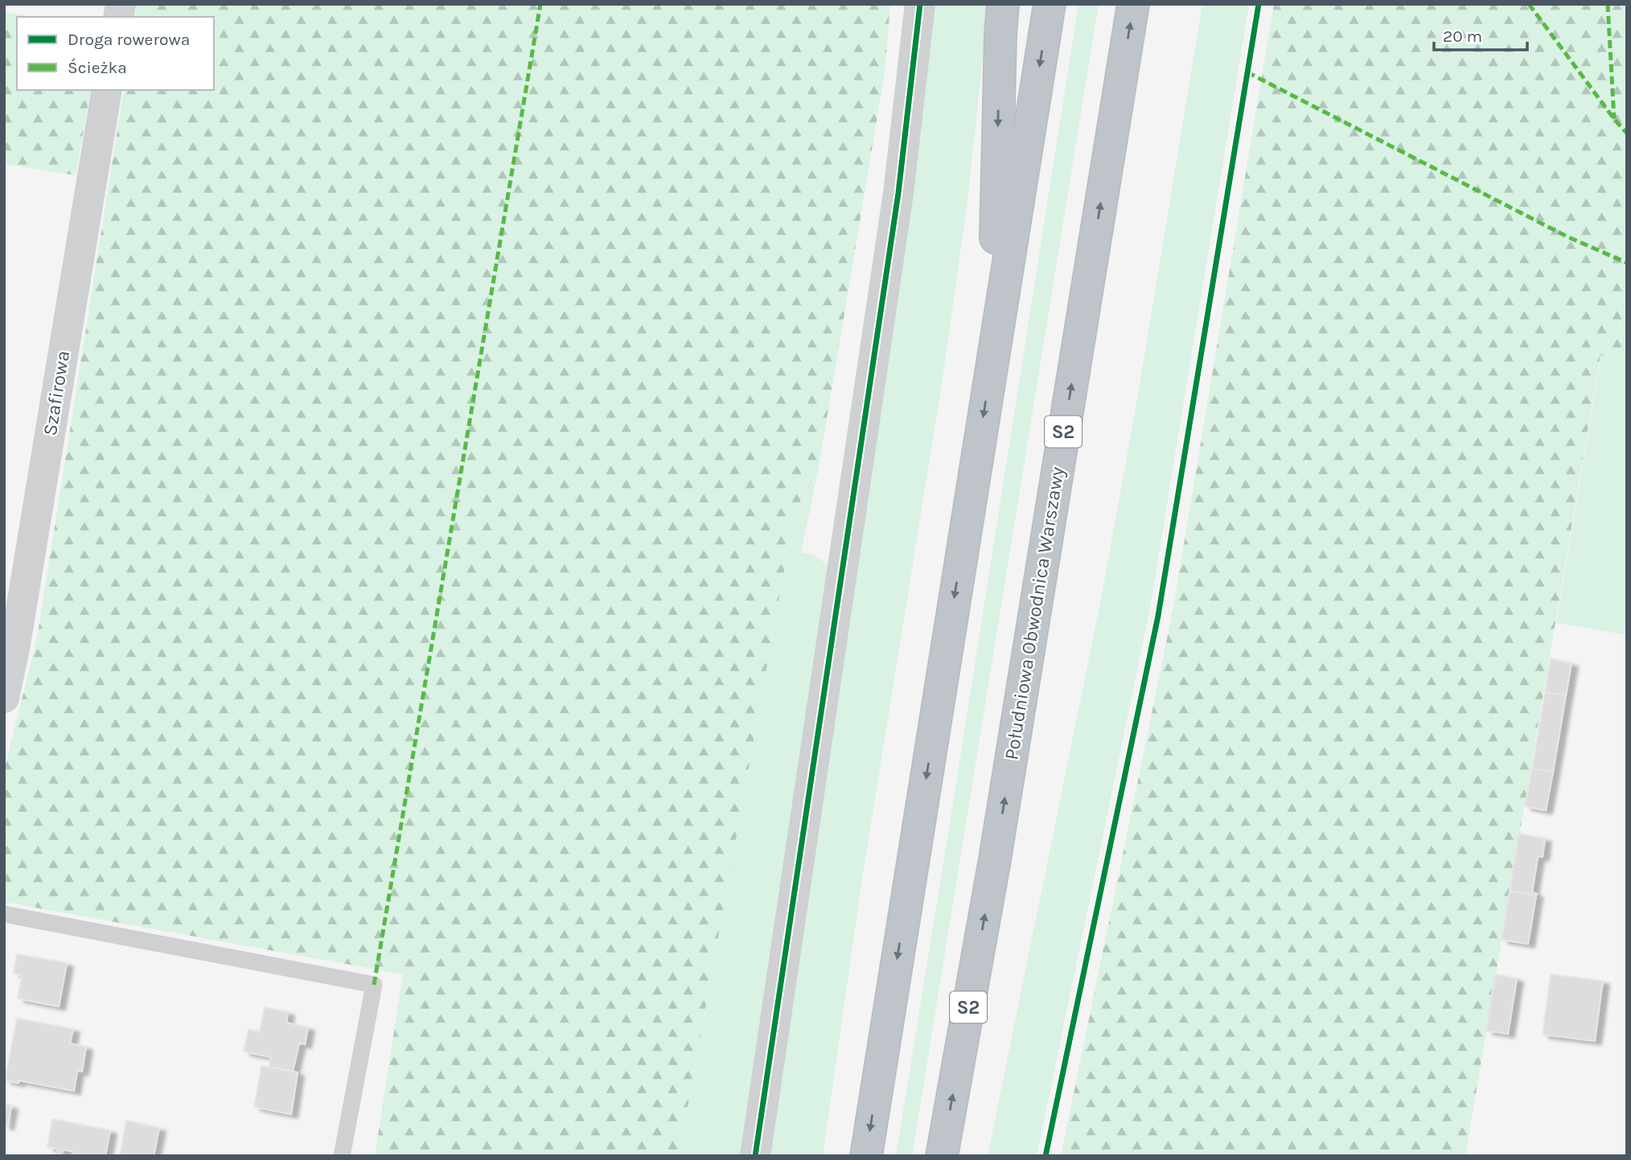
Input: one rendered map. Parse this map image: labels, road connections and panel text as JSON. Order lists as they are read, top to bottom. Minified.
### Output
{"streets":{"highway":["S2","Południowa Obwodnica Warszawy"],"street":["Szafirowa"]},"legend":["Droga rowerowa","Ścieżka"],"scale_bar":"20 m"}
